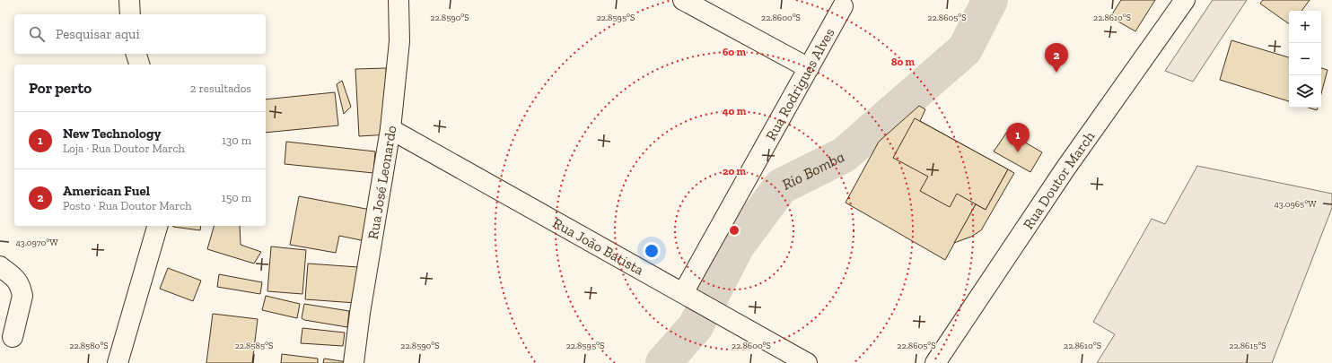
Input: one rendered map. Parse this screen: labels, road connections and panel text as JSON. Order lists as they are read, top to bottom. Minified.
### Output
{"streets":{"street":["Rua Rodrigues Alves","Rua Doutor March","Rua José Leonardo","Rua João Batista"]},"crossings":[["Rua Rodrigues Alves","Rua João Batista"],["Rua José Leonardo","Rua João Batista"]],"water":["Rio Bomba"],"page":{"map_buttons":["+","−"],"search":"Pesquisar aqui","pins":["2","1"],"heading":["Por perto","2 resultados"],"list":[{"mark":"1","name":"New Technology","note":"Loja · Rua Doutor March","value":"130 m"},{"mark":"2","name":"American Fuel","note":"Posto · Rua Doutor March","value":"150 m"}]},"coordinates":["22.8590°S","22.8595°S","22.8600°S","22.8605°S","22.8610°S","43.0965°W","43.0970°W","22.8580°S","22.8585°S","22.8615°S"],"rings":["60 m","80 m","40 m","20 m"]}
